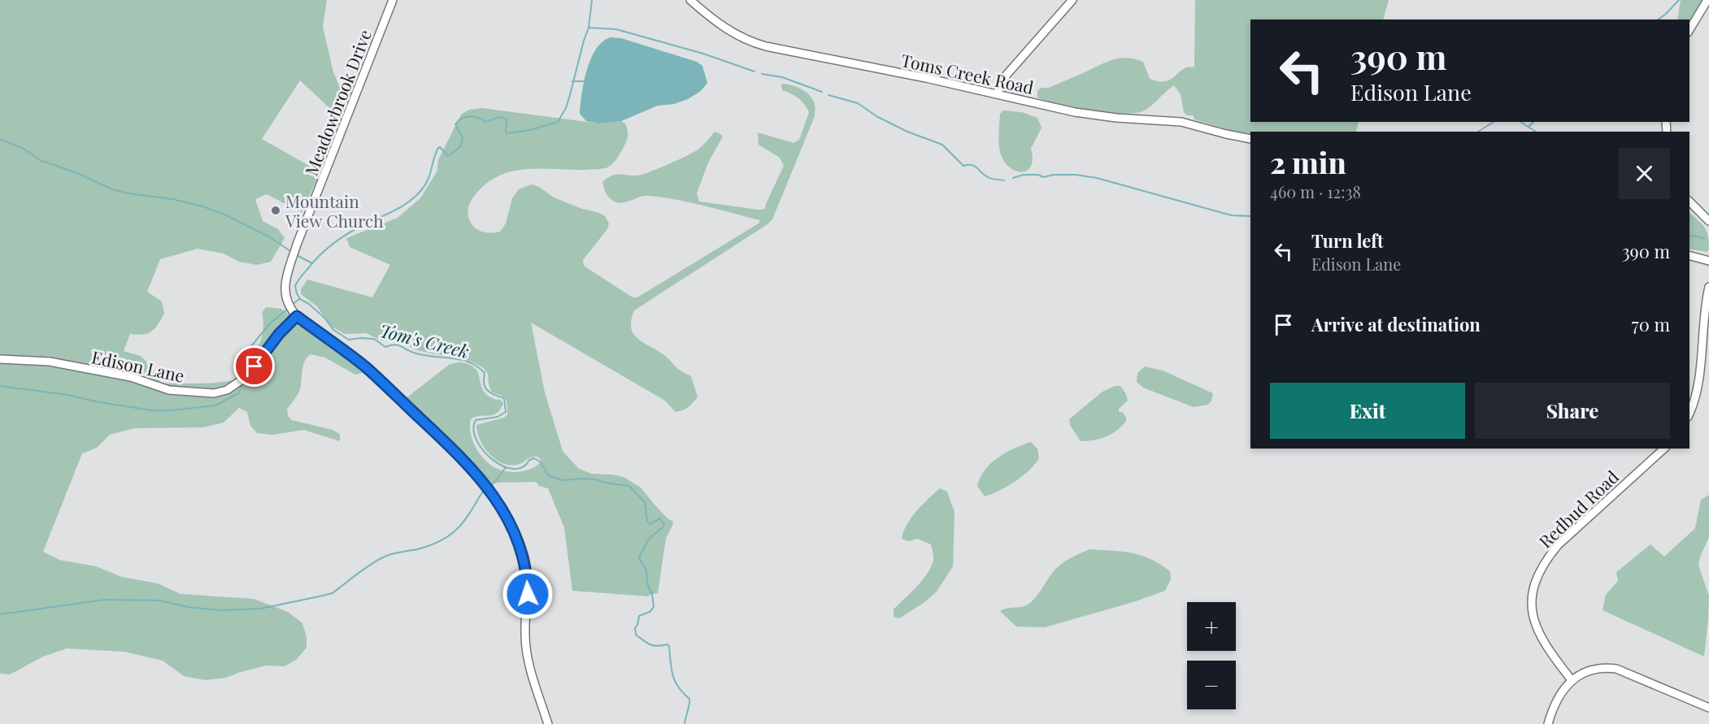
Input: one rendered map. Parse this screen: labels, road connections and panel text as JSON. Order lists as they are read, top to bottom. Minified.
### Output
{"streets":{"street":["Toms Creek Road","Meadowbrook Drive","Edison Lane","Redbud Road"]},"crossings":[["Meadowbrook Drive","Edison Lane"]],"water":["Tom's Creek"],"places":["Mountain View Church"],"page":{"turn":["390 m","Edison Lane"],"heading":["2 min","460 m · 12:38"],"list":[{"name":"Turn left","note":"Edison Lane","value":"390 m"},{"name":"Arrive at destination","value":"70 m"}],"buttons":["Exit","Share"],"map_buttons":["+","−"]}}
